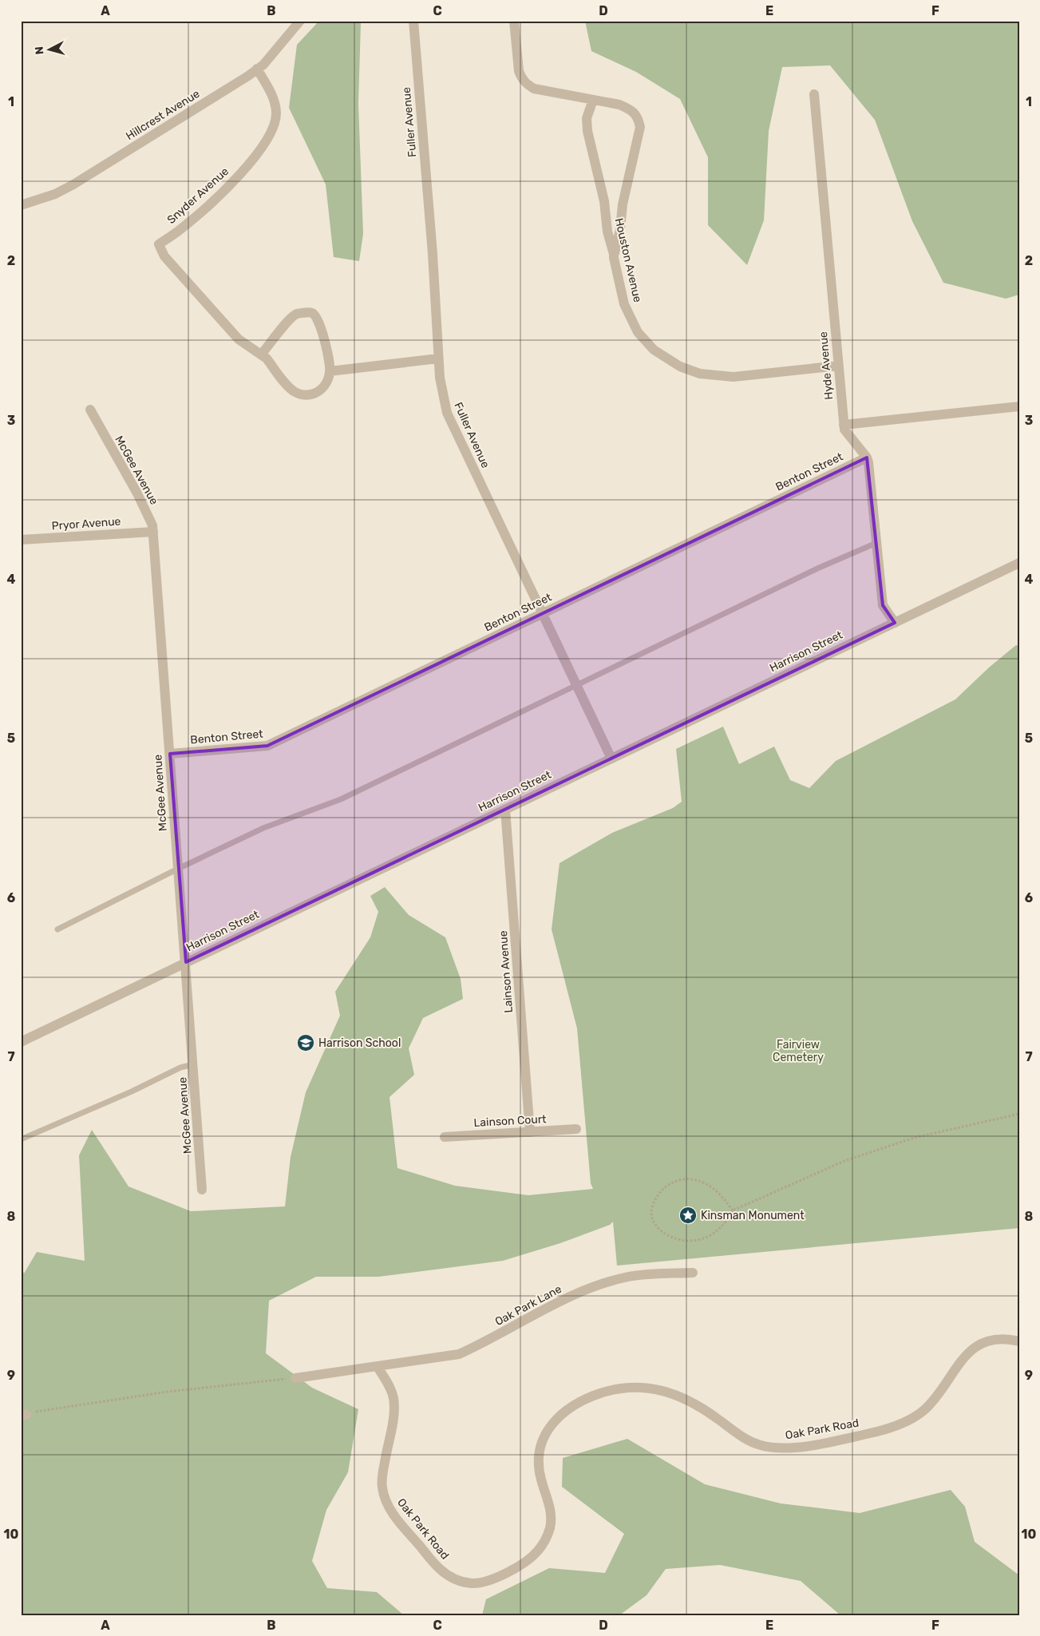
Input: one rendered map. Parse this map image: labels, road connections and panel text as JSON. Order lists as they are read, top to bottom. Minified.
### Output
{"streets":{"street":["Hillcrest Avenue","Fuller Avenue","Snyder Avenue","Houston Avenue","Hyde Avenue","McGee Avenue","Benton Street","Pryor Avenue","Harrison Street","Lainson Avenue","Lainson Court","Oak Park Lane","Oak Park Road"]},"crossings":[["Hillcrest Avenue","Snyder Avenue"],["Fuller Avenue","Benton Street"],["Fuller Avenue","Harrison Street"],["Houston Avenue","Hyde Avenue"],["Hyde Avenue","Benton Street"],["Hyde Avenue","Harrison Street"],["McGee Avenue","Benton Street"],["McGee Avenue","Pryor Avenue"],["McGee Avenue","Harrison Street"],["Harrison Street","Lainson Avenue"],["Lainson Avenue","Lainson Court"],["Oak Park Lane","Oak Park Road"]],"parks":["Fairview Cemetery"],"places":{"school or university":["Harrison School"],"place":["Kinsman Monument"]},"north":"left","grid":{"columns":["A","B","C","D","E","F"],"rows":["1","2","3","4","5","6","7","8","9","10"]}}
